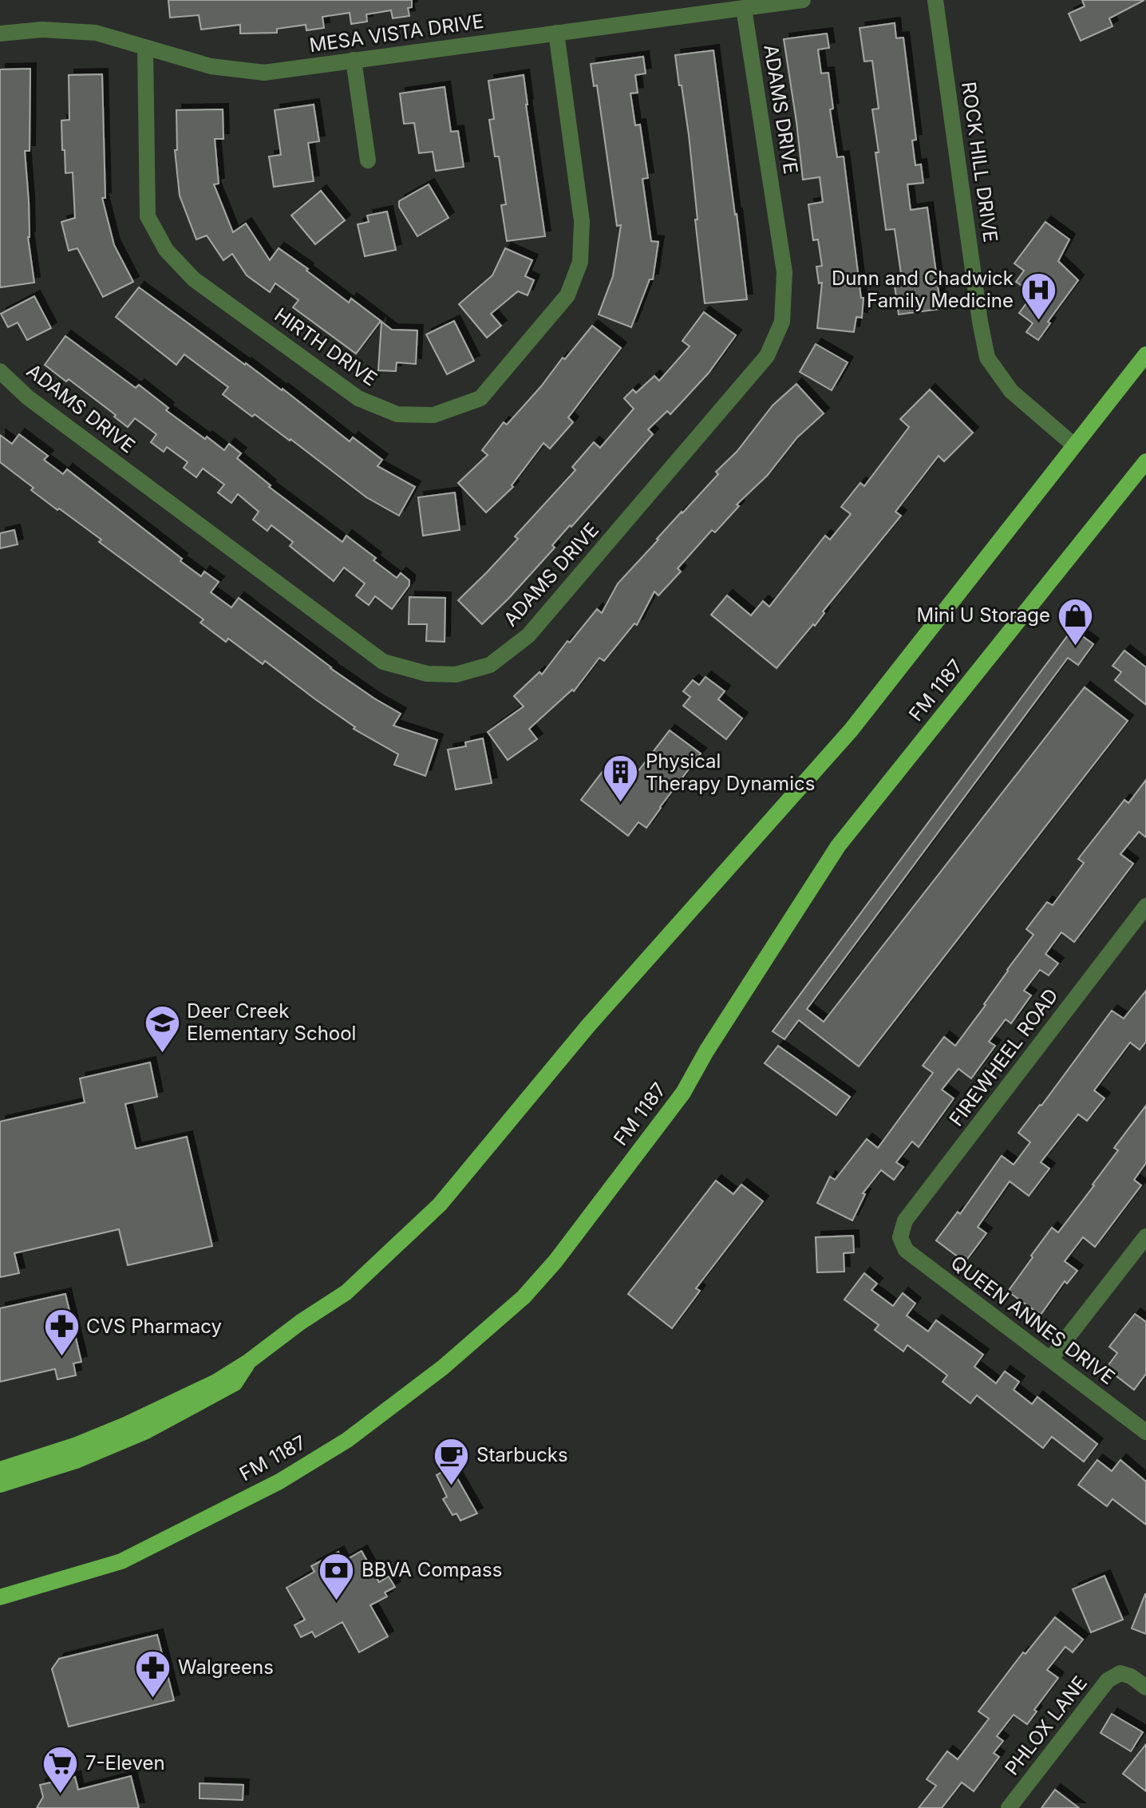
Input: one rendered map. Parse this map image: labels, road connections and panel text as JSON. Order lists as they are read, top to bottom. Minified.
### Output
{"streets":{"main road":["FM 1187"],"street":["MESA VISTA DRIVE","ADAMS DRIVE","ROCK HILL DRIVE","HIRTH DRIVE","FIREWHEEL ROAD","QUEEN ANNES DRIVE","PHLOX LANE"]},"crossings":[["MESA VISTA DRIVE","ADAMS DRIVE"],["MESA VISTA DRIVE","HIRTH DRIVE"],["FIREWHEEL ROAD","QUEEN ANNES DRIVE"]],"places":{"hospital":["Dunn and Chadwick Family Medicine"],"shop":["Mini U Storage"],"building":["Physical Therapy Dynamics"],"school or university":["Deer Creek Elementary School"],"pharmacy":["CVS Pharmacy","Walgreens"],"cafe":["Starbucks"],"bank":["BBVA Compass"],"supermarket":["7-Eleven"]}}
